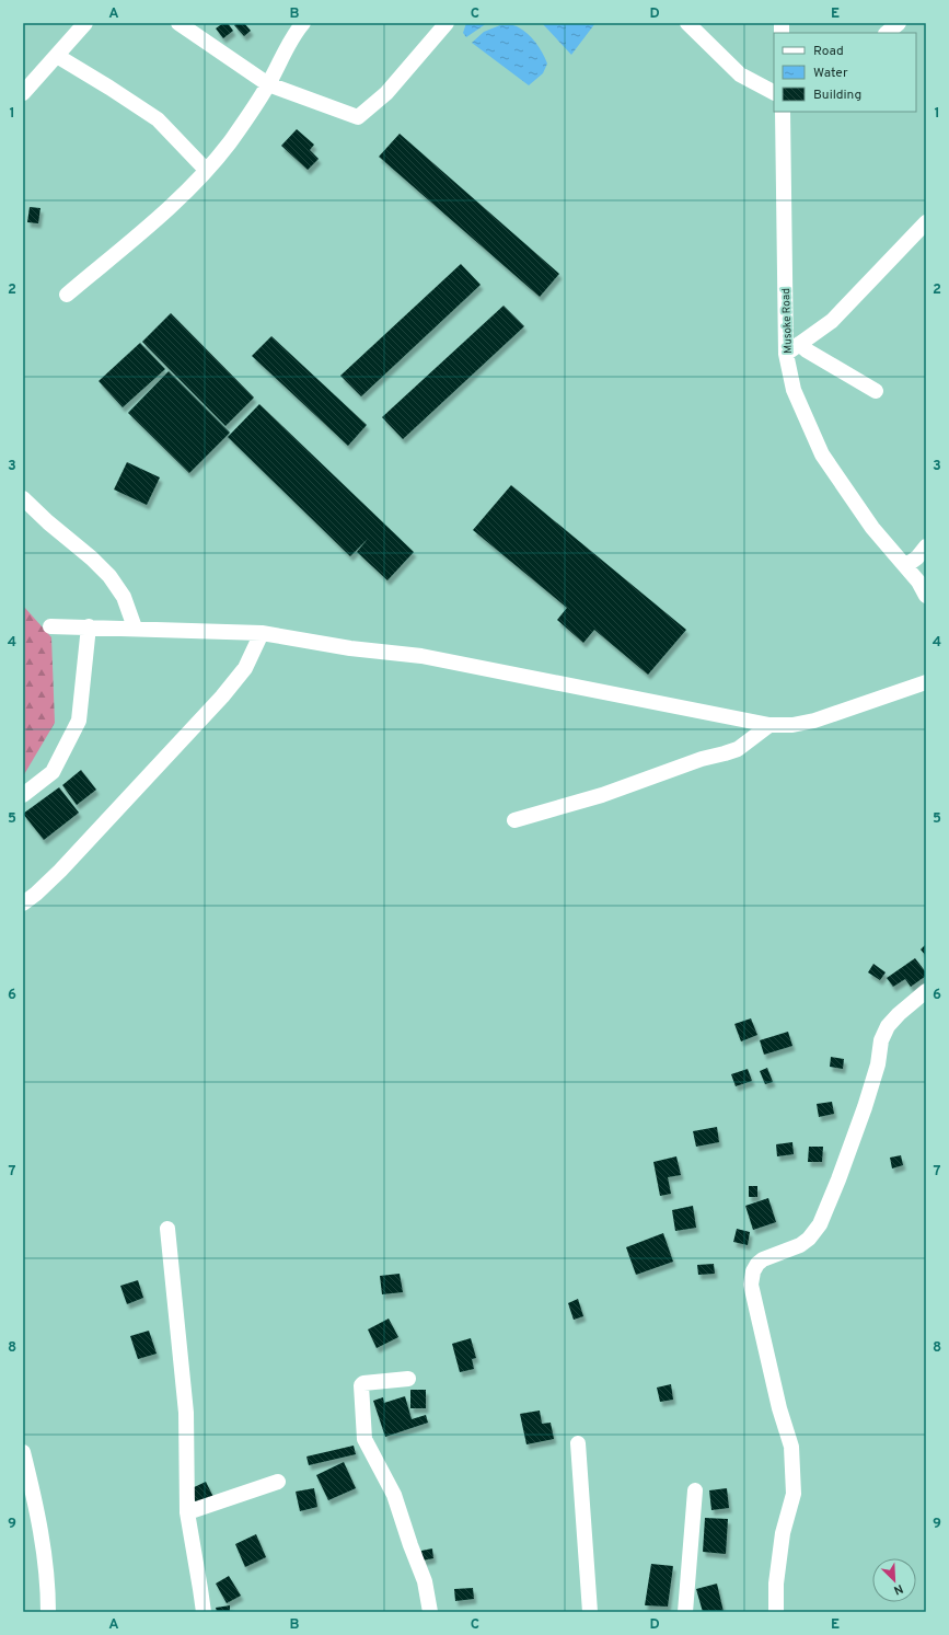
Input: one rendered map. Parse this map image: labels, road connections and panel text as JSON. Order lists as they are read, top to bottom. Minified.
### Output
{"streets":{"street":["Musoke Road"]},"legend":["Road","Water","Building"],"north":"bottom right","grid":{"columns":["A","B","C","D","E"],"rows":["1","2","3","4","5","6","7","8","9"]}}
